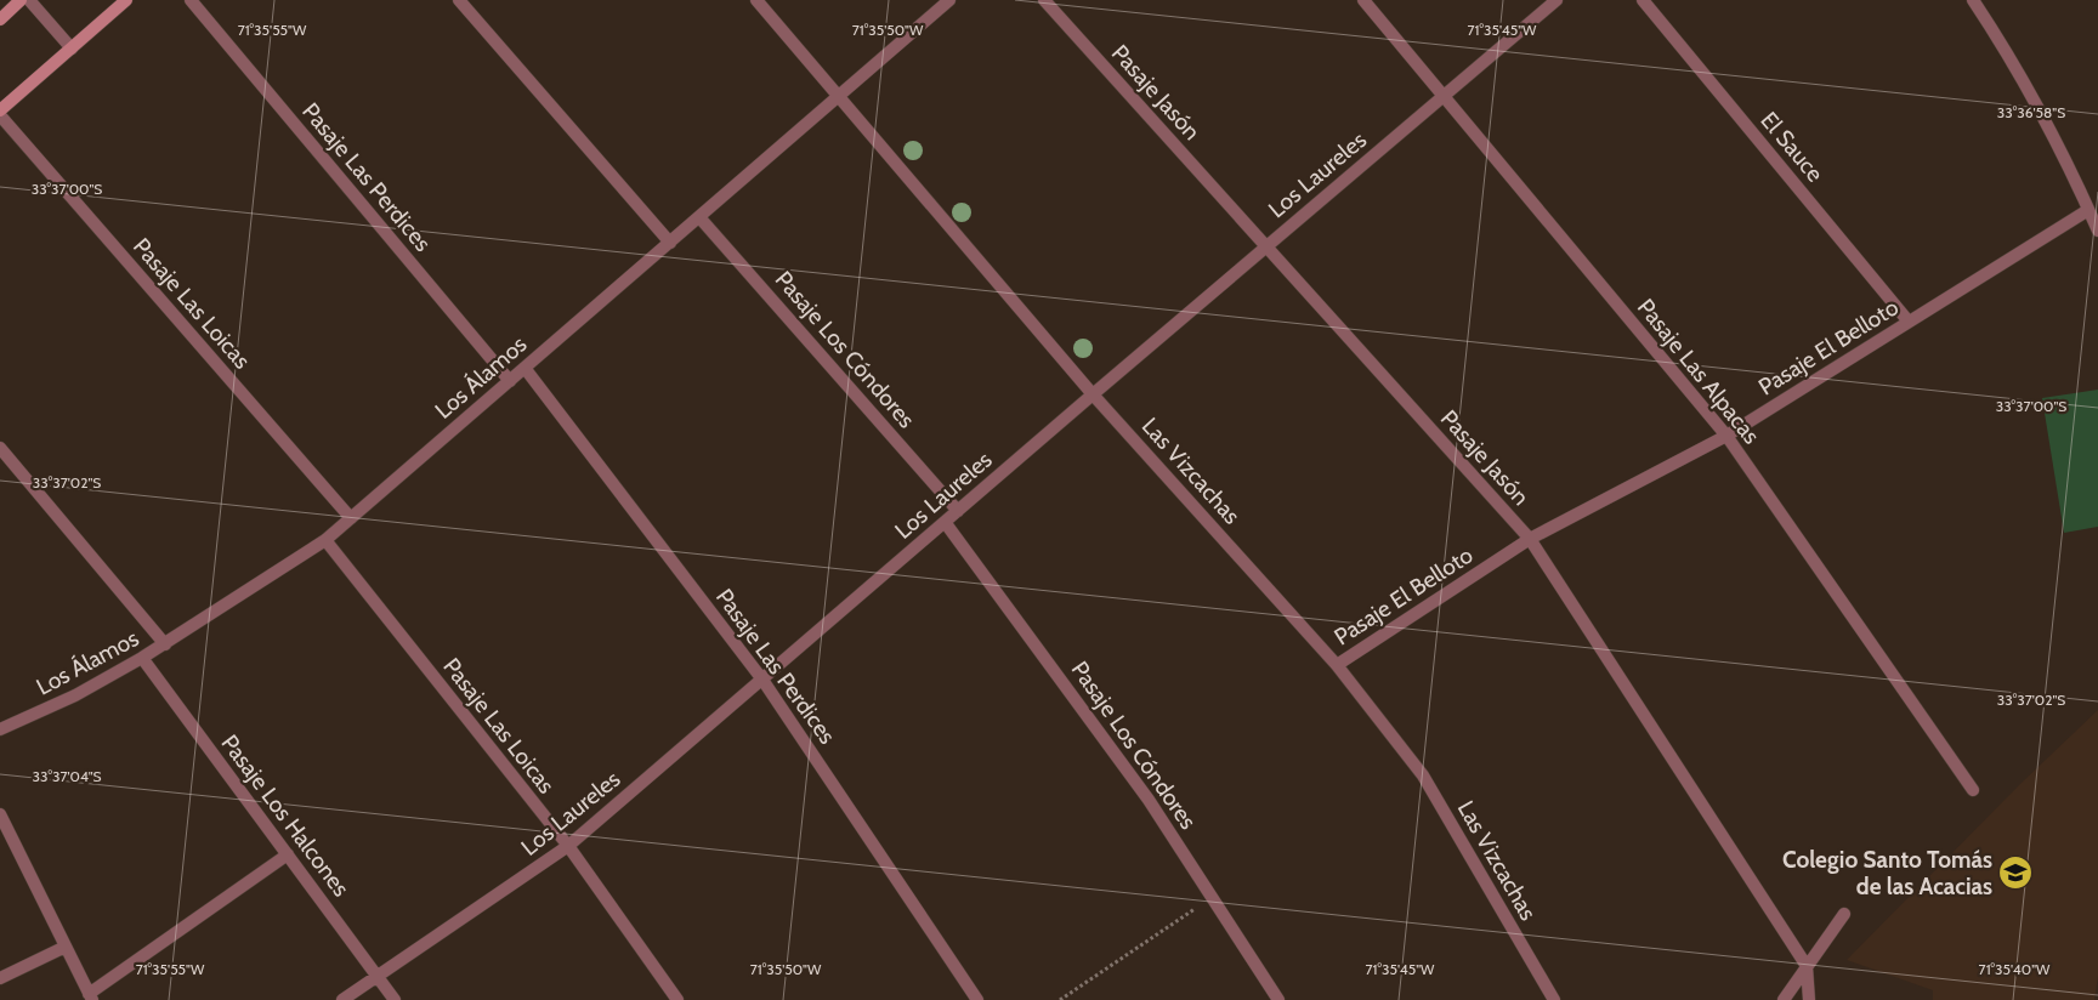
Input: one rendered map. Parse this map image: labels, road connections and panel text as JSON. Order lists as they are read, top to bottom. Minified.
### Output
{"streets":{"street":["Pasaje Jasón","El Sauce","Los Laureles","Pasaje Las Perdices","Pasaje Las Loicas","Pasaje El Belloto","Pasaje Los Cóndores","Pasaje Las Alpacas","Los Álamos","Las Vizcachas","Pasaje Los Halcones"]},"crossings":[["Pasaje Jasón","Los Laureles"],["Pasaje Jasón","Pasaje El Belloto"],["El Sauce","Pasaje El Belloto"],["Los Laureles","Pasaje Las Perdices"],["Los Laureles","Pasaje Las Loicas"],["Los Laureles","Pasaje Los Cóndores"],["Los Laureles","Pasaje Las Alpacas"],["Los Laureles","Las Vizcachas"],["Los Laureles","Pasaje Los Halcones"],["Pasaje Las Perdices","Los Álamos"],["Pasaje Las Loicas","Los Álamos"],["Pasaje El Belloto","Pasaje Las Alpacas"],["Pasaje El Belloto","Las Vizcachas"],["Pasaje Los Cóndores","Los Álamos"],["Los Álamos","Las Vizcachas"],["Los Álamos","Pasaje Los Halcones"]],"places":{"school or university":["Colegio Santo Tomás de las Acacias"]},"coordinates":["71°35'55\"W","71°35'50\"W","71°35'45\"W","33°36'58\"S","33°37'00\"S","33°37'02\"S","33°37'04\"S","71°35'40\"W"]}
